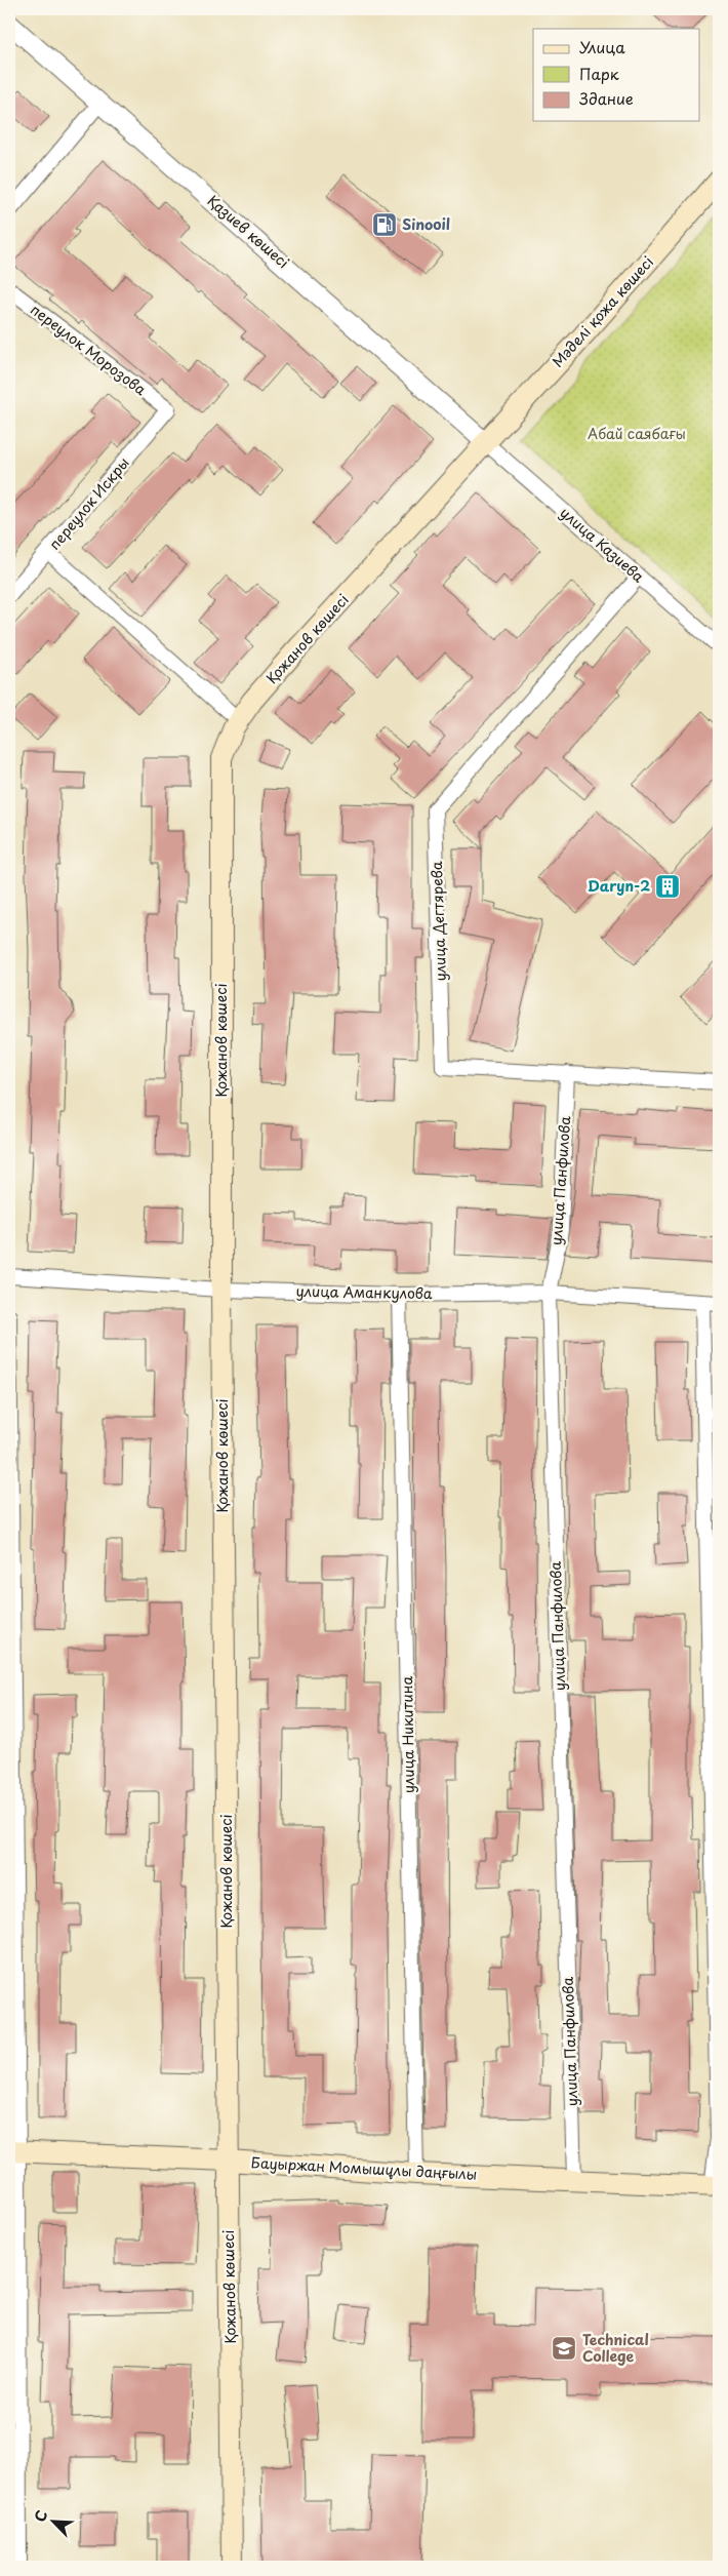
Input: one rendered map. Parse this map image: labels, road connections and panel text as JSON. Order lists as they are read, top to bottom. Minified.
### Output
{"streets":{"main road":["Мәделі қожа көшесі","Қожанов көшесі","Бауыржан Момышұлы даңғылы"],"street":["Қазиев көшесі","переулок Морозова","переулок Искры","улица Казиева","улица Дегтярева","улица Панфилова","улица Аманкулова","улица Никитина"]},"crossings":[["Қазиев көшесі","Мәделі қожа көшесі"],["Қазиев көшесі","улица Казиева"],["Қазиев көшесі","Қожанов көшесі"],["Мәделі қожа көшесі","улица Казиева"],["Мәделі қожа көшесі","Қожанов көшесі"],["переулок Морозова","переулок Искры"],["улица Казиева","Қожанов көшесі"],["улица Казиева","улица Дегтярева"],["Қожанов көшесі","улица Аманкулова"],["Қожанов көшесі","Бауыржан Момышұлы даңғылы"],["улица Дегтярева","улица Панфилова"],["улица Панфилова","улица Аманкулова"],["улица Панфилова","Бауыржан Момышұлы даңғылы"],["улица Аманкулова","улица Никитина"],["улица Никитина","Бауыржан Момышұлы даңғылы"]],"parks":["Абай саябағы"],"places":{"fuel station":["Sinooil"],"building":["Daryn-2"],"school or university":["Technical College"]},"legend":["Улица","Парк","Здание"],"north":"top left"}
